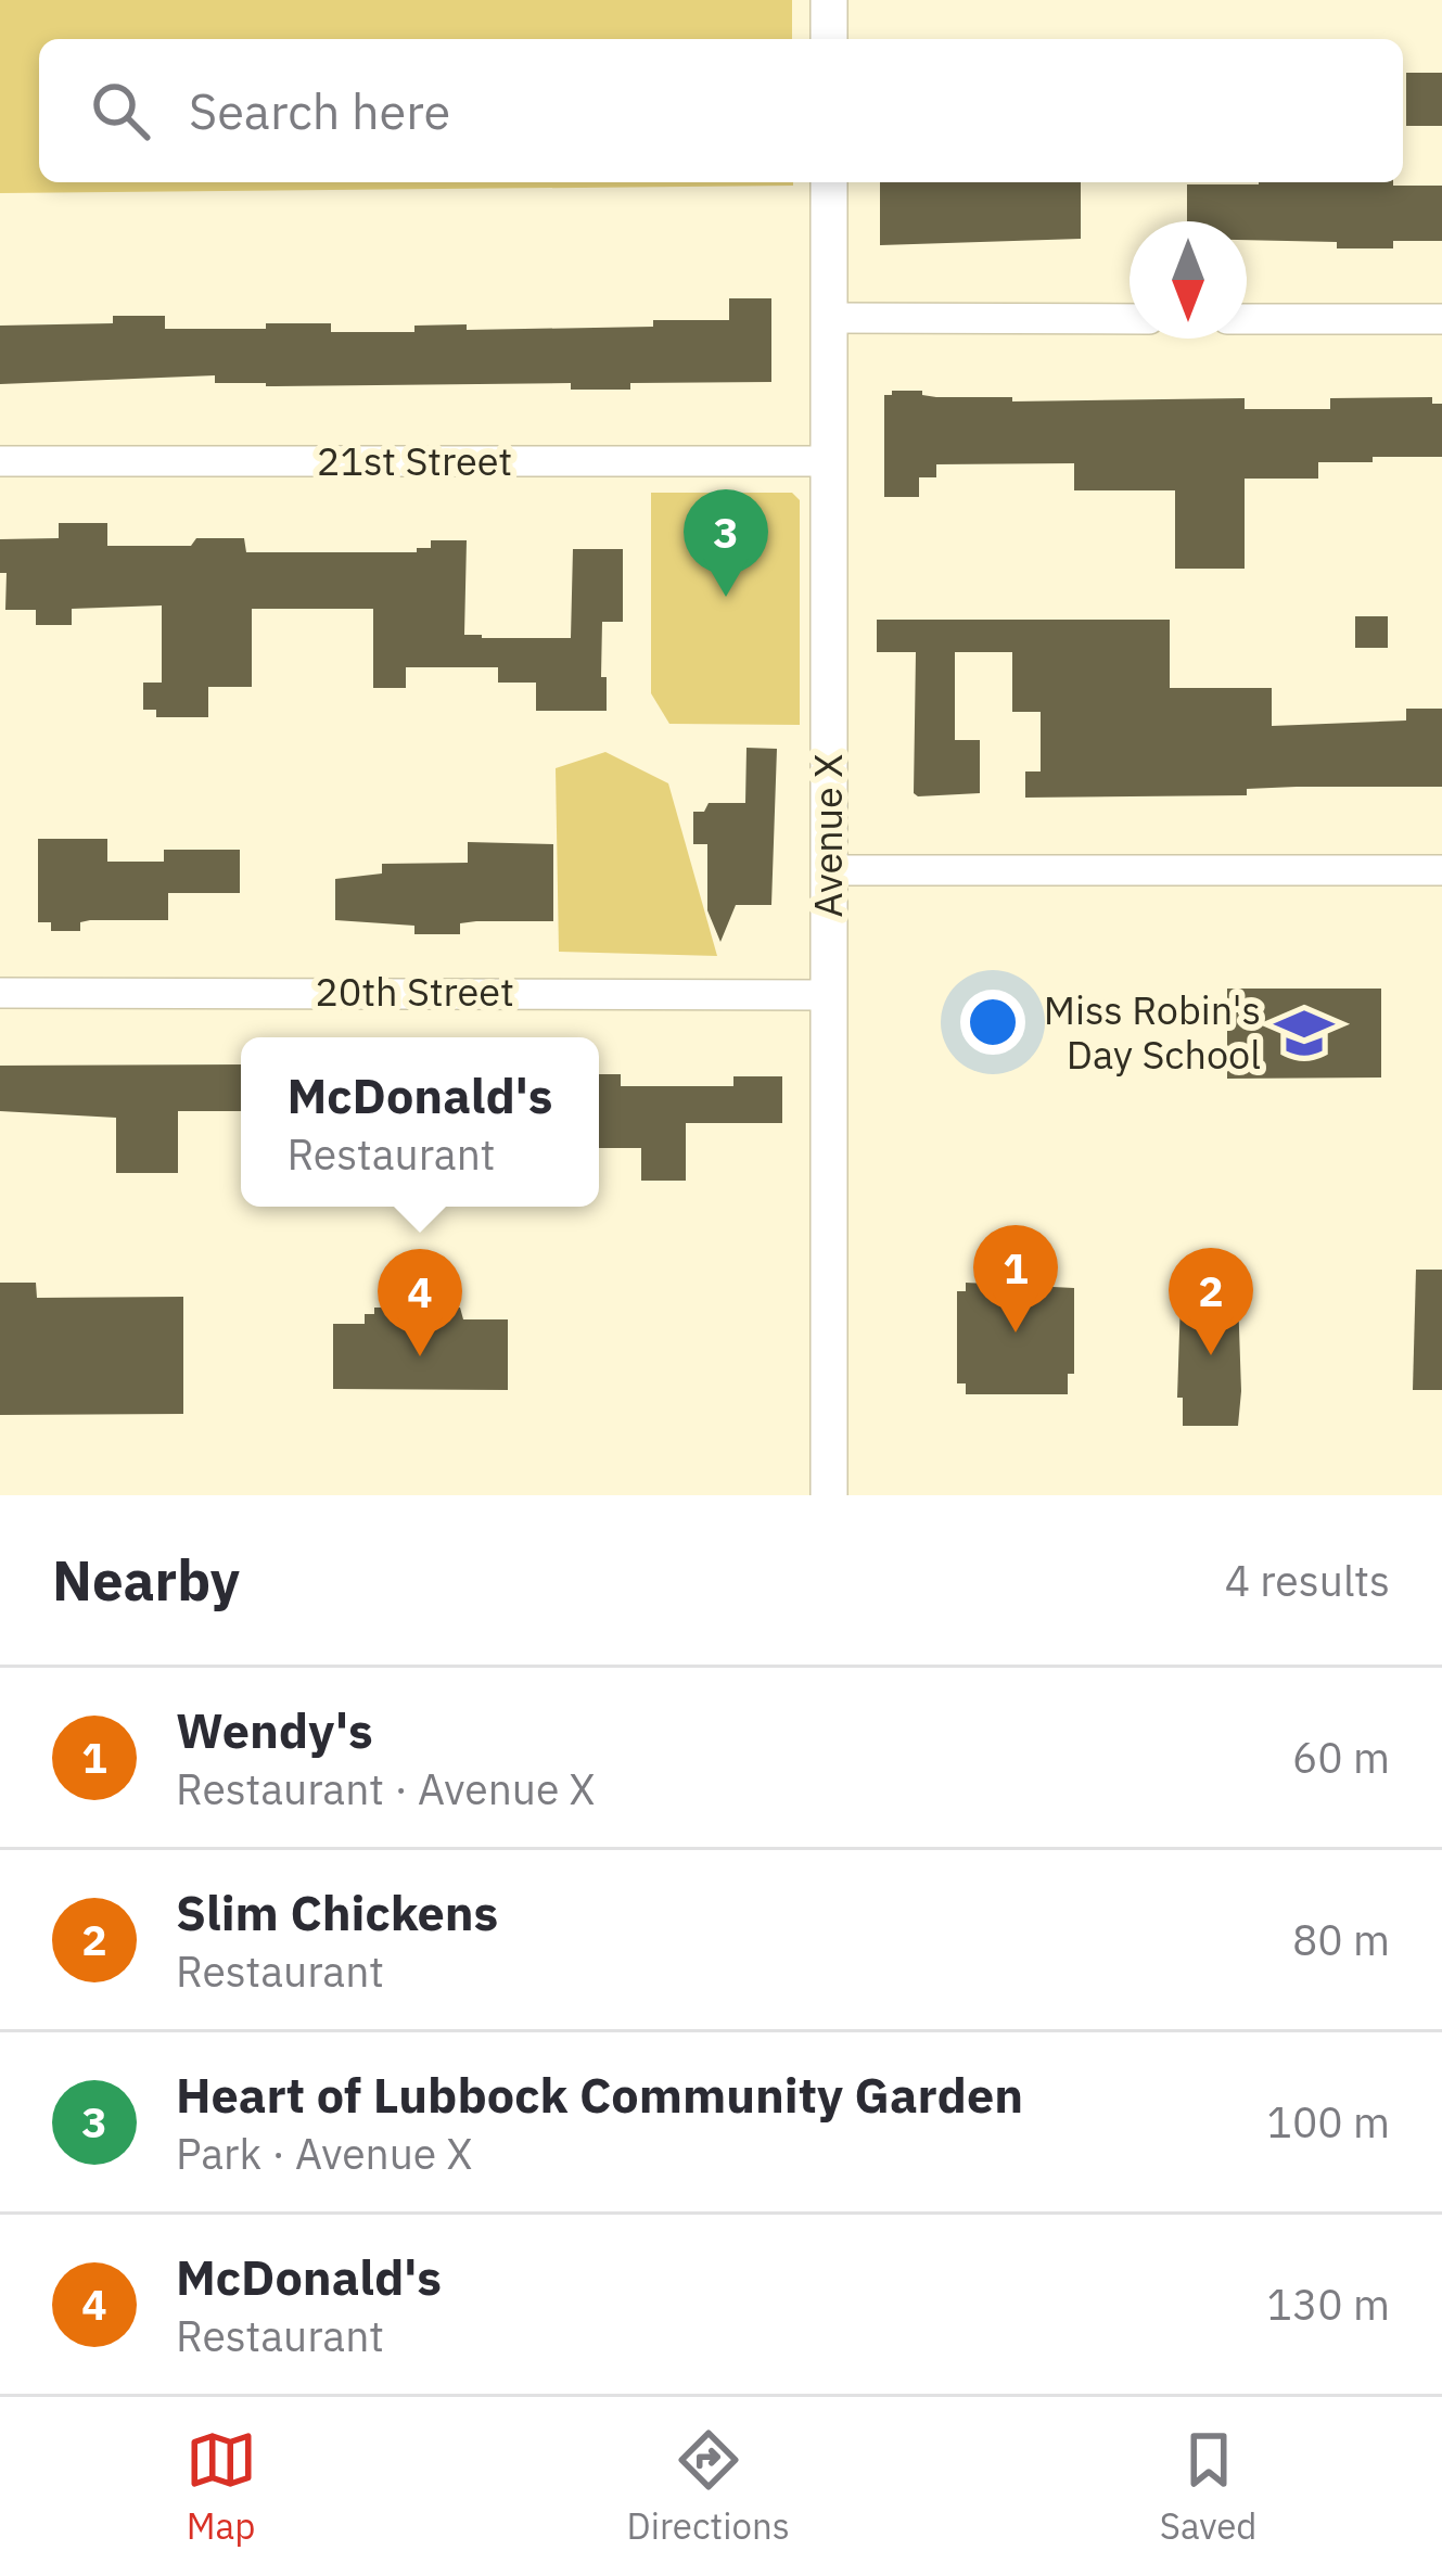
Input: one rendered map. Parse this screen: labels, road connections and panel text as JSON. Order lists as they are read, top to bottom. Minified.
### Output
{"streets":{"street":["21st Street","Avenue X","20th Street"]},"crossings":[["21st Street","Avenue X"],["Avenue X","20th Street"]],"places":{"school or university":["Miss Robin's Day School"]},"north":"bottom","page":{"search":"Search here","pins":["3","1","2","4"],"popup":["McDonald's","Restaurant"],"heading":["Nearby","4 results"],"list":[{"mark":"1","name":"Wendy's","note":"Restaurant · Avenue X","value":"60 m"},{"mark":"2","name":"Slim Chickens","note":"Restaurant","value":"80 m"},{"mark":"3","name":"Heart of Lubbock Community Garden","note":"Park · Avenue X","value":"100 m"},{"mark":"4","name":"McDonald's","note":"Restaurant","value":"130 m"}],"nav":["Map","Directions","Saved"]}}
